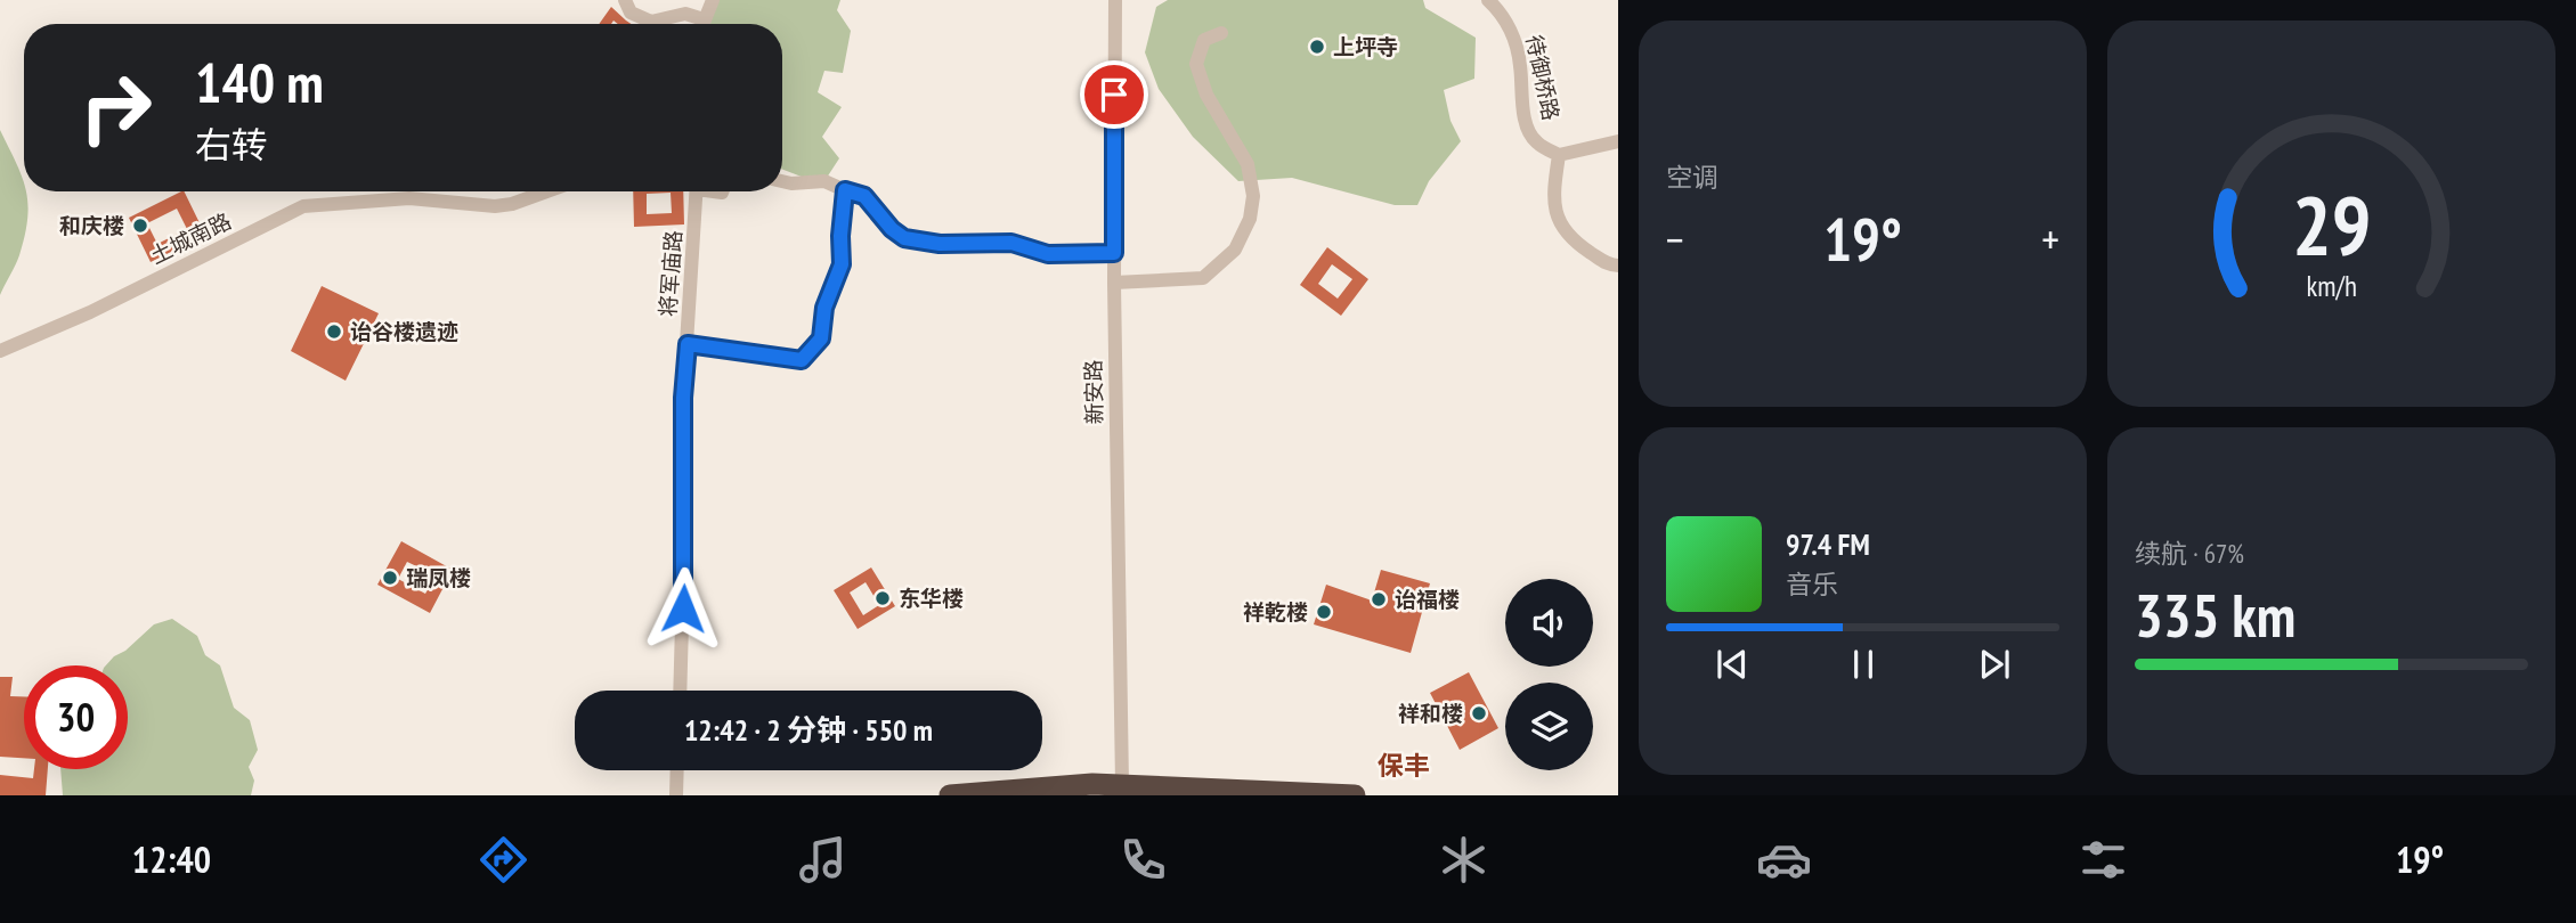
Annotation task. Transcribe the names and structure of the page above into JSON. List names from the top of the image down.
{
  "streets": {
    "street": [
      "待御桥路",
      "土城南路",
      "将军庙路",
      "新安路"
    ]
  },
  "districts": ["保丰"],
  "places": [
    "上坪寺",
    "和庆楼",
    "诒谷楼遗迹",
    "瑞凤楼",
    "东华楼",
    "诒福楼",
    "祥乾楼",
    "祥和楼"
  ],
  "page": {
    "tile": [
      "空调",
      ["续航 · 67%", "335 km"]
    ],
    "turn": ["140 m", "右转"],
    "heat": ["−", "19°", "+"],
    "song": ["97.4 FM", "音乐"],
    "limit": "30",
    "trip": "12:42 · 2 分钟 · 550 m",
    "tabs": ["12:40", "19°"],
    "gauge": ["29", "km/h"]
  }
}
